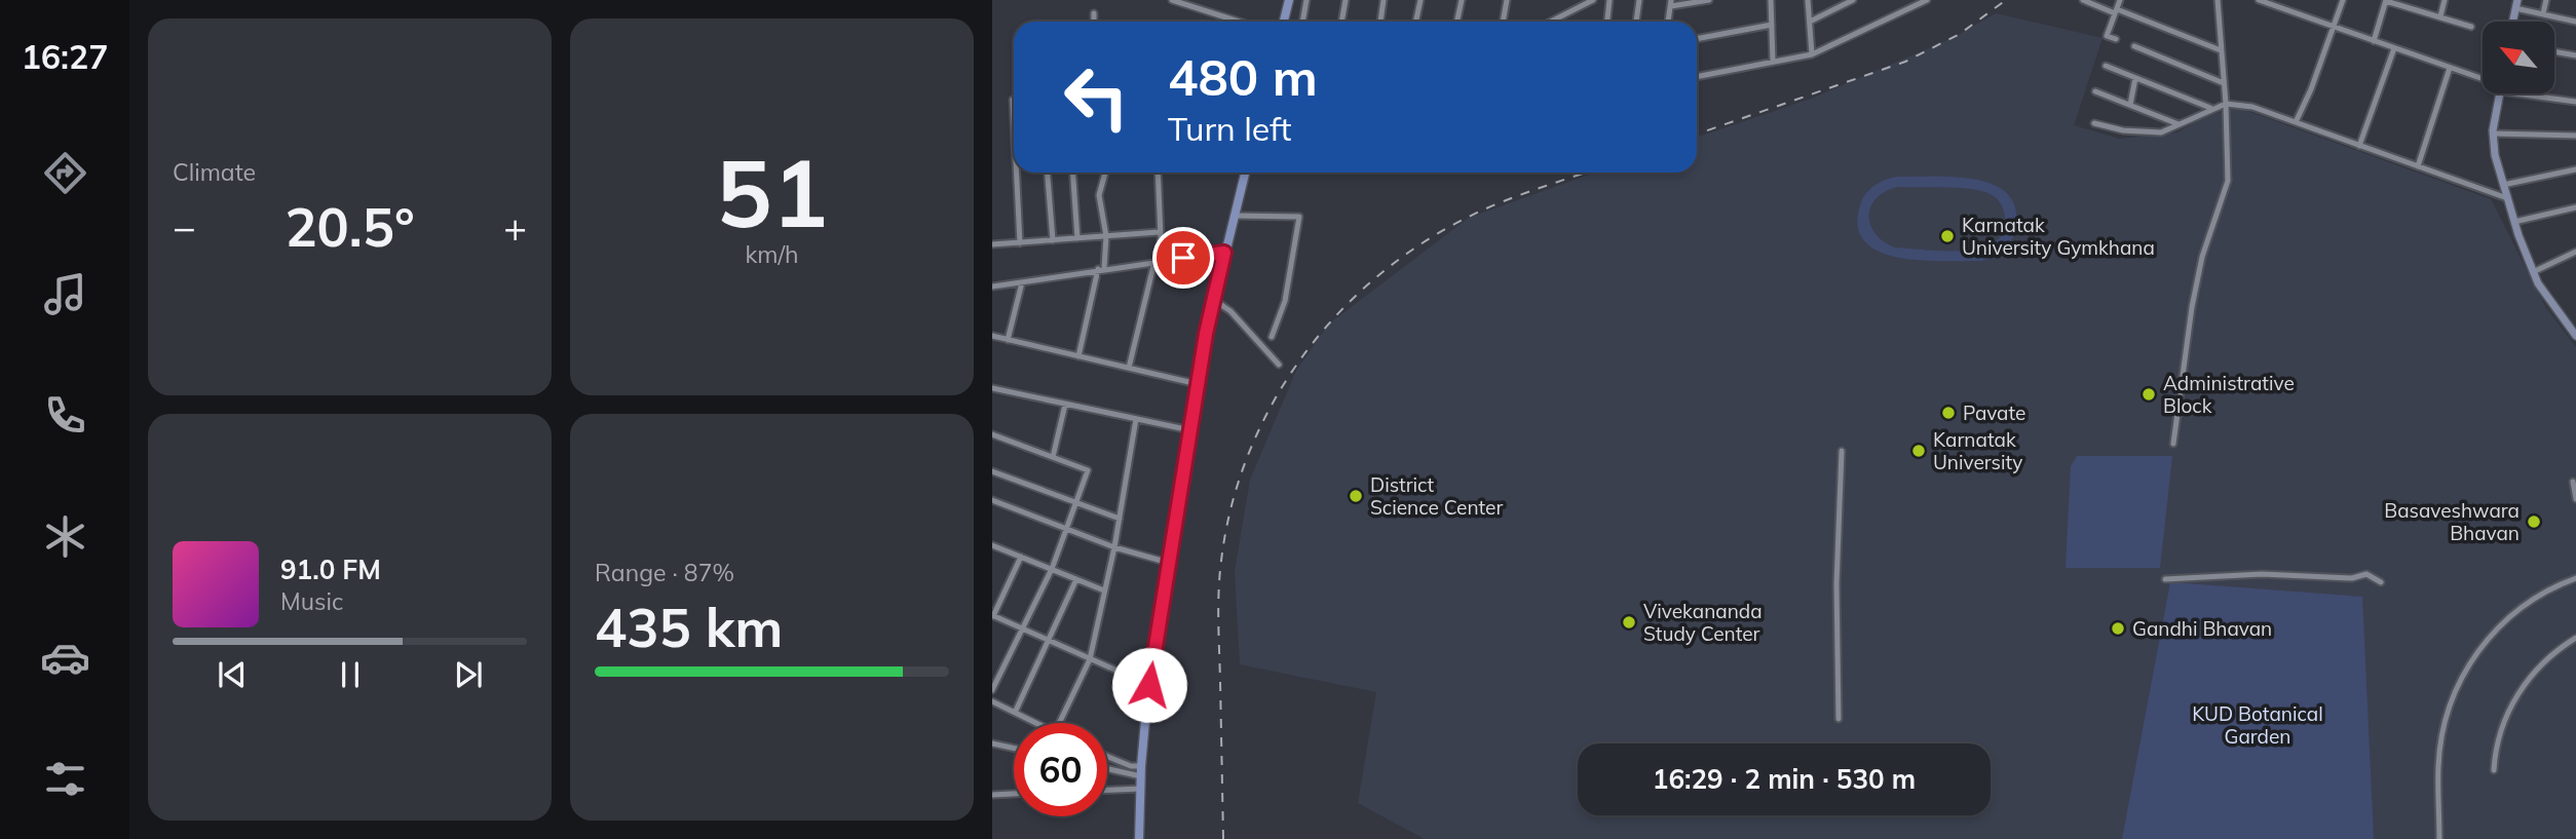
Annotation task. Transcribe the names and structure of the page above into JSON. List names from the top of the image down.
{
  "parks": ["KUD Botanical Garden"],
  "places": [
    "Karnatak University Gymkhana",
    "Administrative Block",
    "Pavate",
    "Karnatak University",
    "District Science Center",
    "Basaveshwara Bhavan",
    "Vivekananda Study Center",
    "Gandhi Bhavan"
  ],
  "north": "top left",
  "page": {
    "tabs": "16:27",
    "tile": [
      "Climate",
      ["51", "km/h"],
      ["Range · 87%", "435 km"]
    ],
    "turn": ["480 m", "Turn left"],
    "heat": ["−", "20.5°", "+"],
    "song": ["91.0 FM", "Music"],
    "limit": "60",
    "trip": "16:29 · 2 min · 530 m"
  }
}
